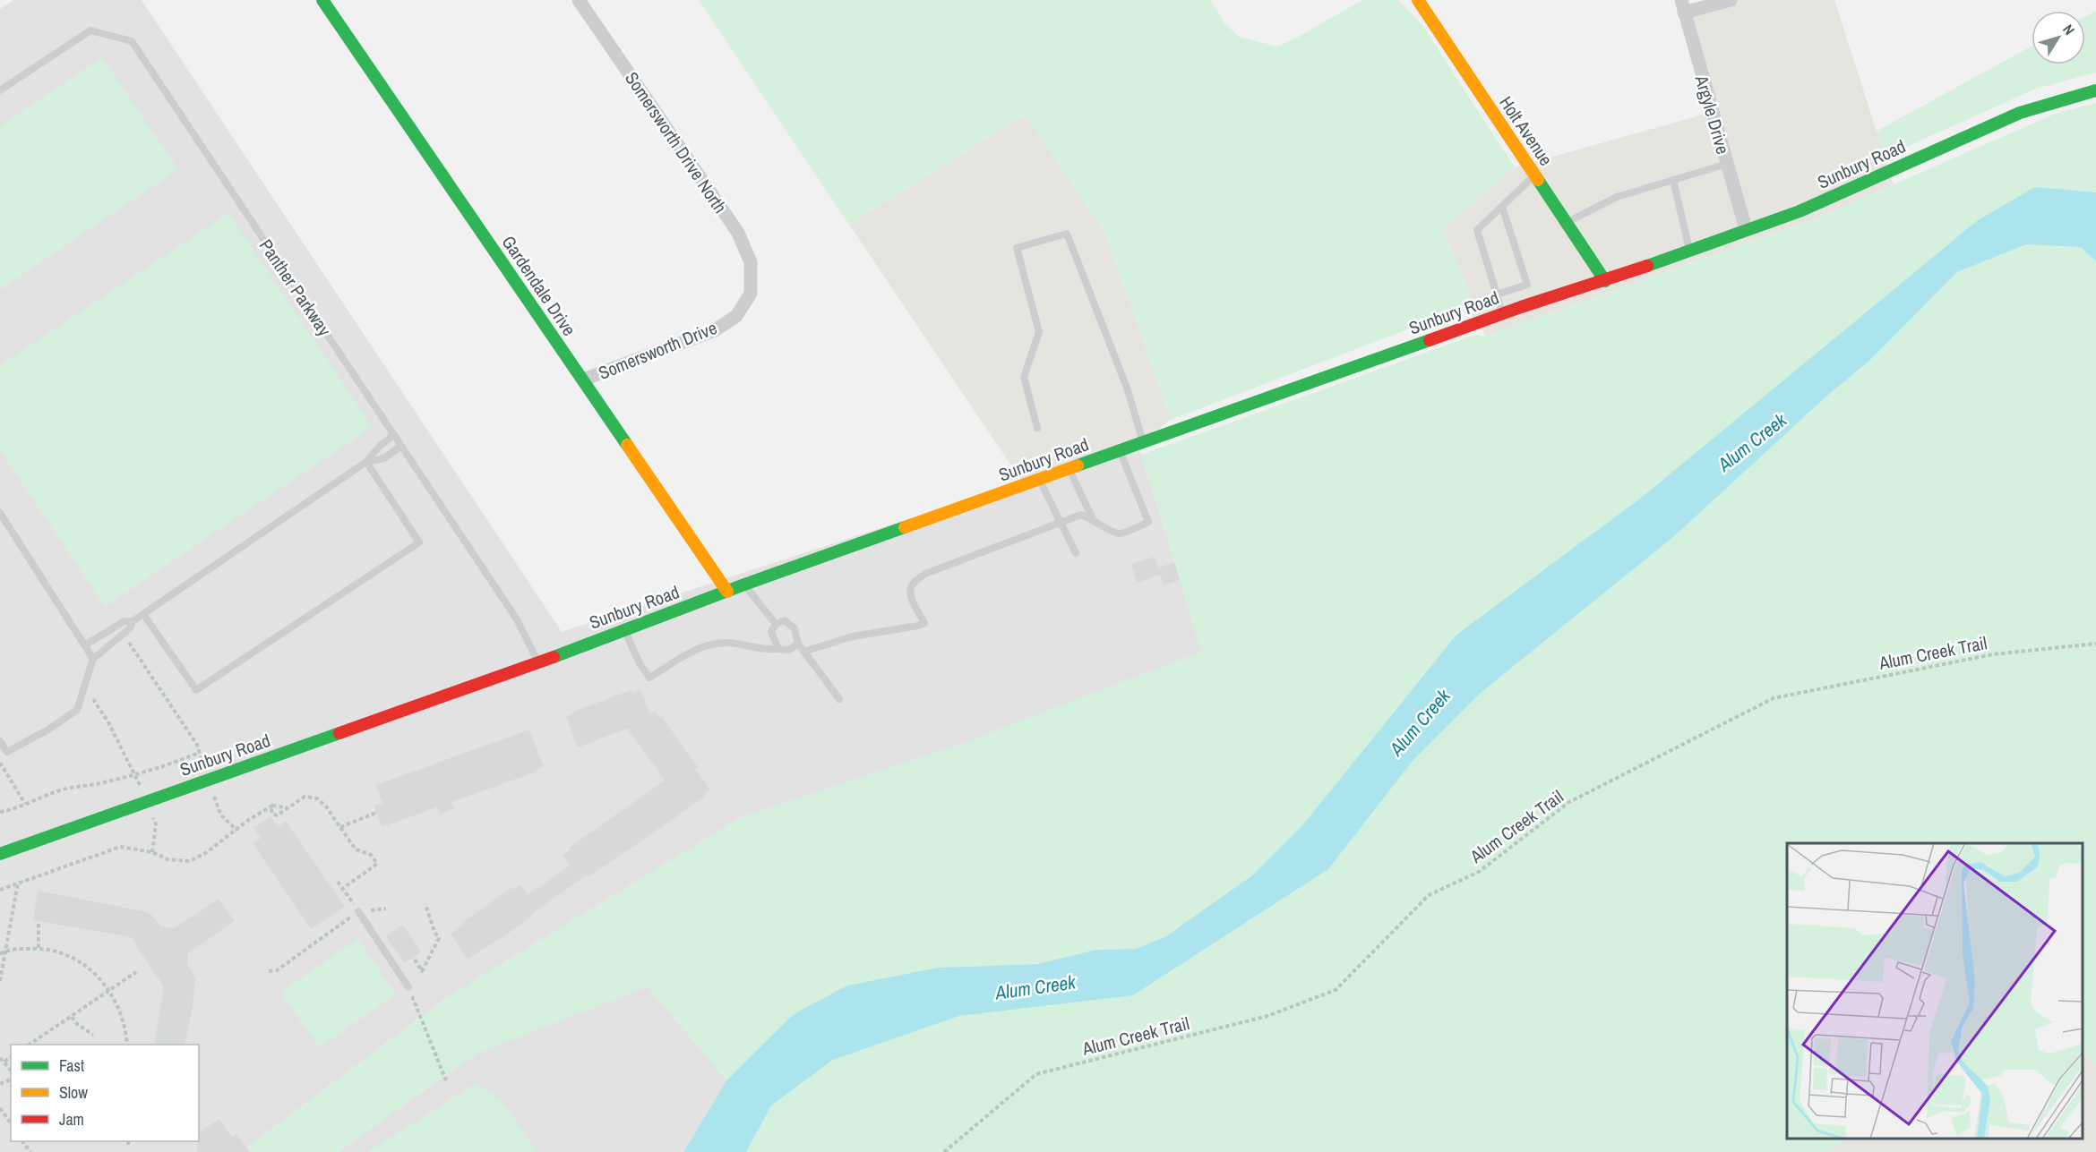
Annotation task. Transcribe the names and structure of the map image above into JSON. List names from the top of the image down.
{
  "streets": {
    "main road": ["Holt Avenue", "Sunbury Road", "Gardendale Drive"],
    "street": ["Argyle Drive", "Somersworth Drive North", "Somersworth Drive"],
    "lane": ["Panther Parkway"],
    "path": ["Alum Creek Trail"]
  },
  "crossings": [
    ["Argyle Drive", "Sunbury Road"],
    ["Holt Avenue", "Sunbury Road"],
    ["Somersworth Drive North", "Somersworth Drive"],
    ["Sunbury Road", "Gardendale Drive"],
    ["Sunbury Road", "Panther Parkway"],
    ["Gardendale Drive", "Somersworth Drive"]
  ],
  "water": ["Alum Creek"],
  "legend": ["Fast", "Slow", "Jam"],
  "north": "top right"
}
